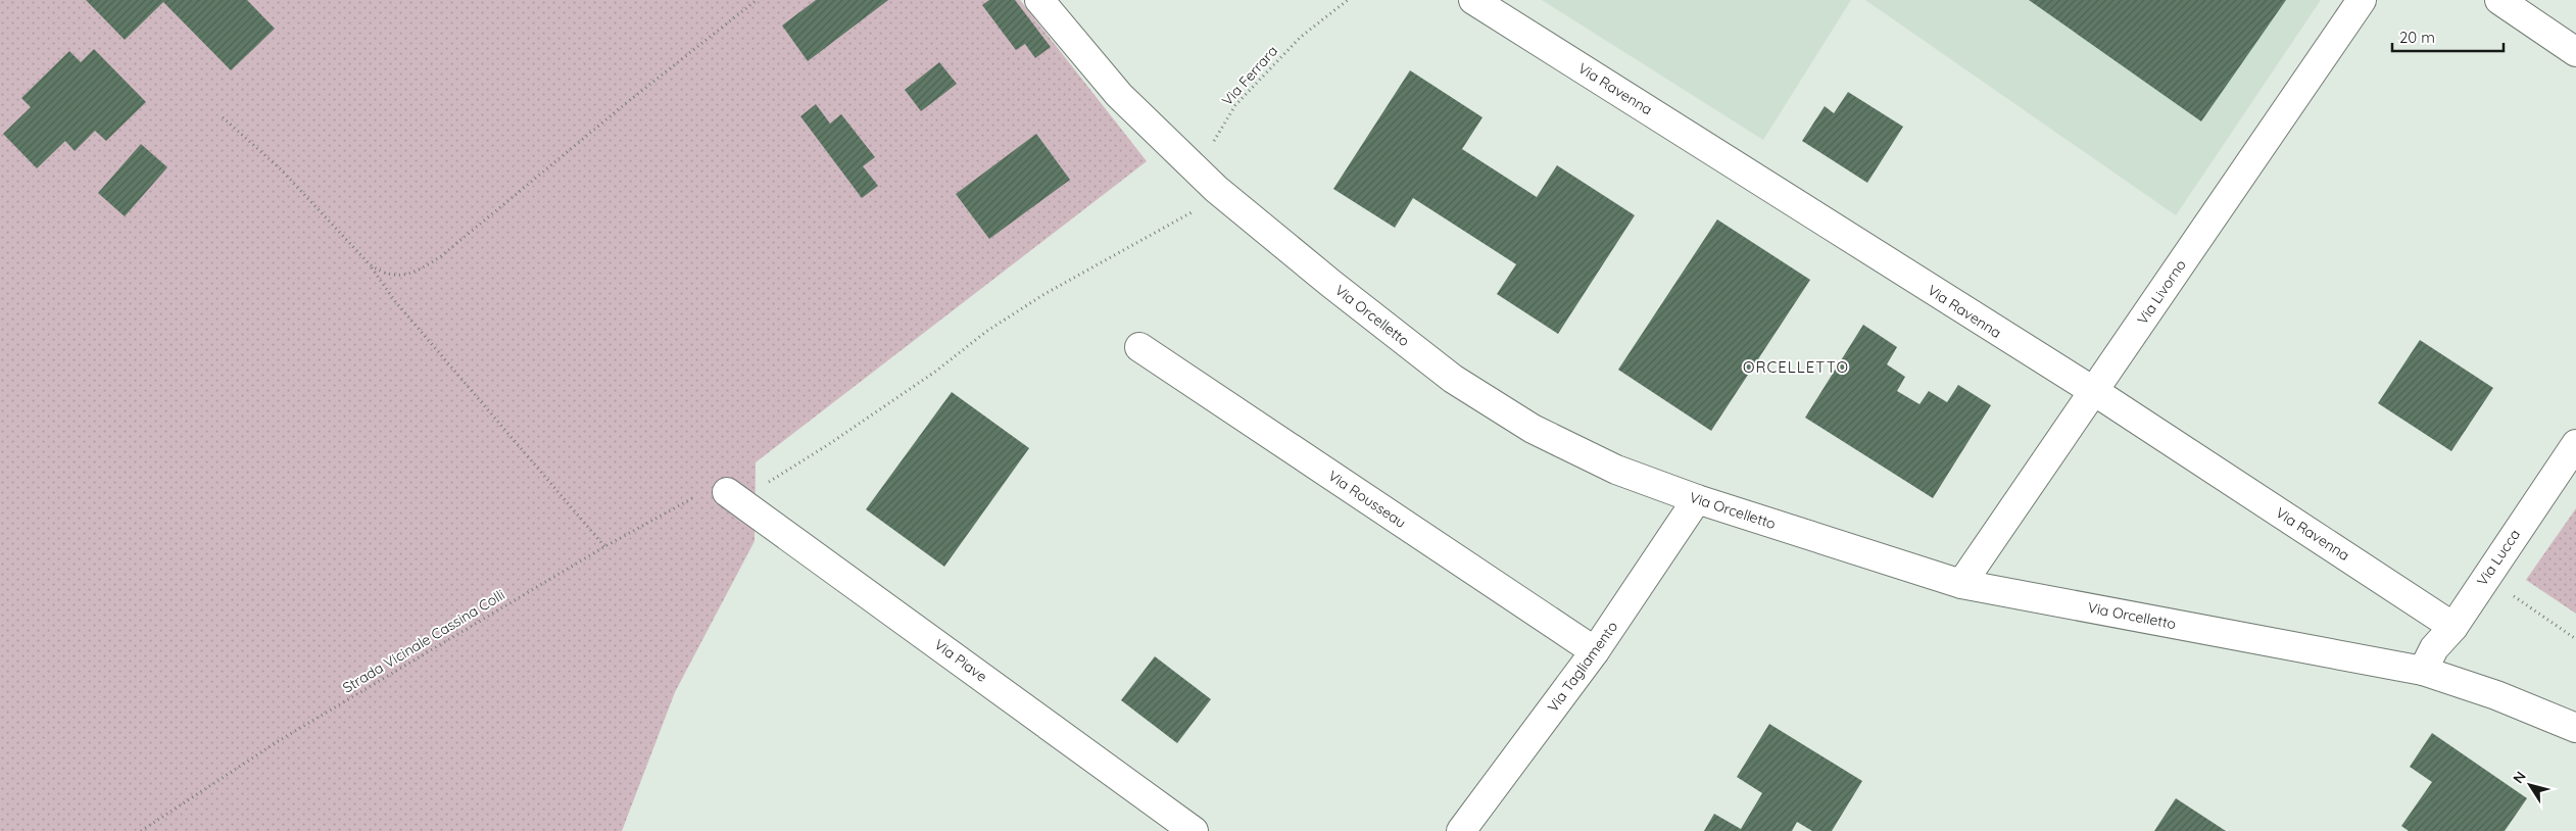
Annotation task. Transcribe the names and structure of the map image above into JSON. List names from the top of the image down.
{
  "streets": {
    "street": [
      "Via Ravenna",
      "Via Livorno",
      "Via Orcelletto",
      "Via Rousseau",
      "Via Lucca",
      "Via Piave",
      "Via Tagliamento"
    ],
    "path": ["Via Ferrara", "Strada Vicinale Cassina Colli"]
  },
  "crossings": [
    ["Via Ferrara", "Via Orcelletto"],
    ["Via Ferrara", "Strada Vicinale Cassina Colli"],
    ["Via Ravenna", "Via Livorno"],
    ["Via Ravenna", "Via Lucca"],
    ["Via Livorno", "Via Orcelletto"],
    ["Via Orcelletto", "Via Lucca"],
    ["Via Orcelletto", "Strada Vicinale Cassina Colli"],
    ["Via Orcelletto", "Via Tagliamento"],
    ["Via Rousseau", "Via Tagliamento"],
    ["Strada Vicinale Cassina Colli", "Via Piave"]
  ],
  "districts": ["ORCELLETTO"],
  "scale_bar": "20 m",
  "north": "top left"
}
